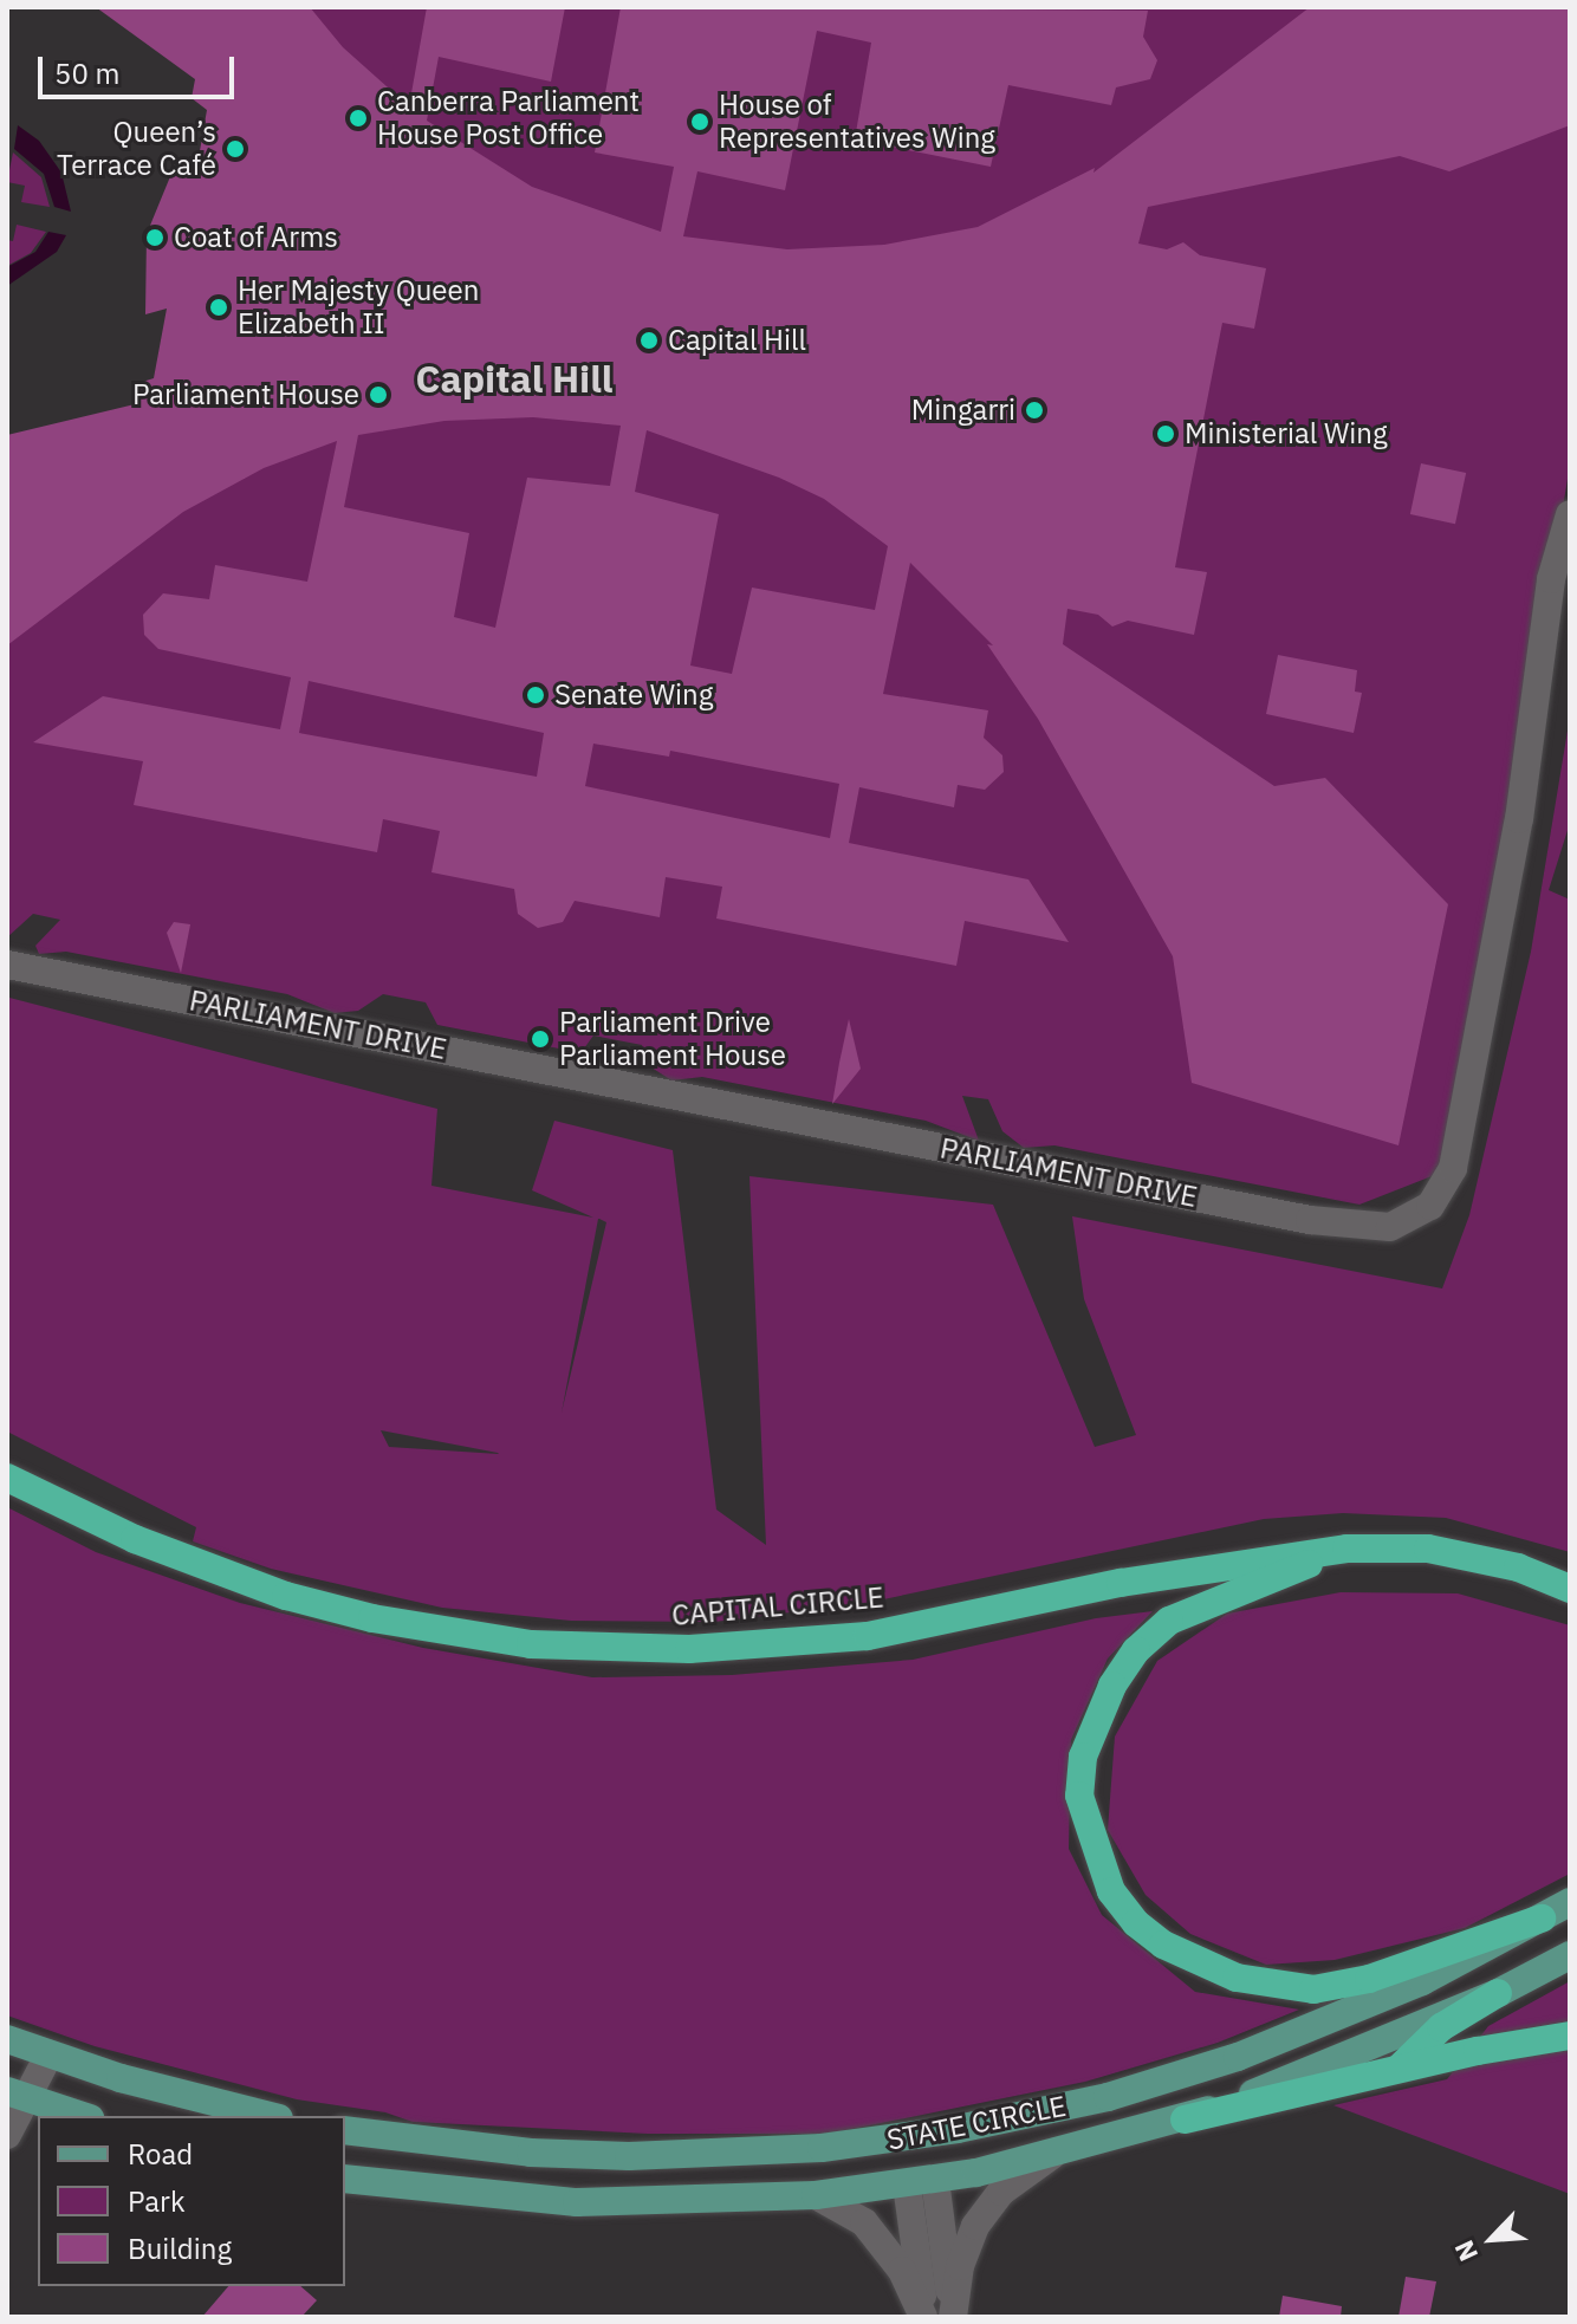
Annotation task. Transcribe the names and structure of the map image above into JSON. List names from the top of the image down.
{
  "streets": {
    "highway": ["CAPITAL CIRCLE"],
    "main road": ["STATE CIRCLE"],
    "street": ["PARLIAMENT DRIVE"]
  },
  "districts": ["Capital Hill"],
  "places": [
    "Canberra Parliament House Post Office",
    "House of Representatives Wing",
    "Queen’s Terrace Café",
    "Coat of Arms",
    "Her Majesty Queen Elizabeth II",
    "Capital Hill",
    "Parliament House",
    "Mingarri",
    "Ministerial Wing",
    "Senate Wing",
    "Parliament Drive Parliament House"
  ],
  "legend": ["Road", "Park", "Building"],
  "scale_bar": "50 m",
  "north": "bottom left"
}
